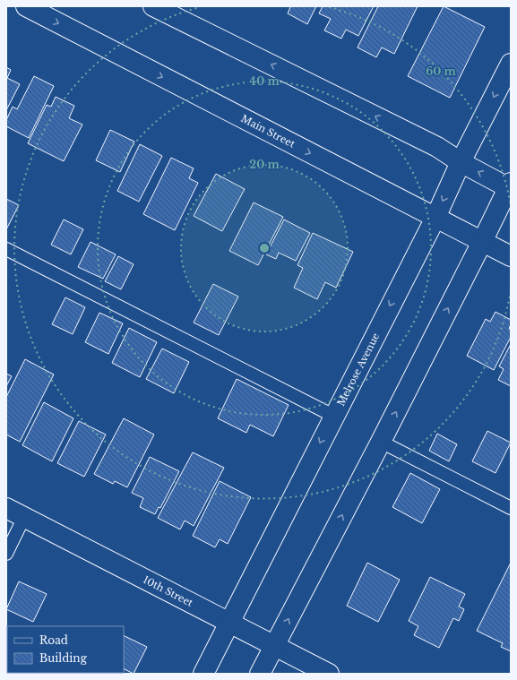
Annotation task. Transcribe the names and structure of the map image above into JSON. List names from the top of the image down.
{
  "streets": {
    "street": ["Main Street", "Melrose Avenue", "10th Street"]
  },
  "crossings": [
    ["Main Street", "Melrose Avenue"],
    ["Melrose Avenue", "10th Street"]
  ],
  "legend": ["Road", "Building"],
  "rings": ["60 m", "40 m", "20 m"]
}
